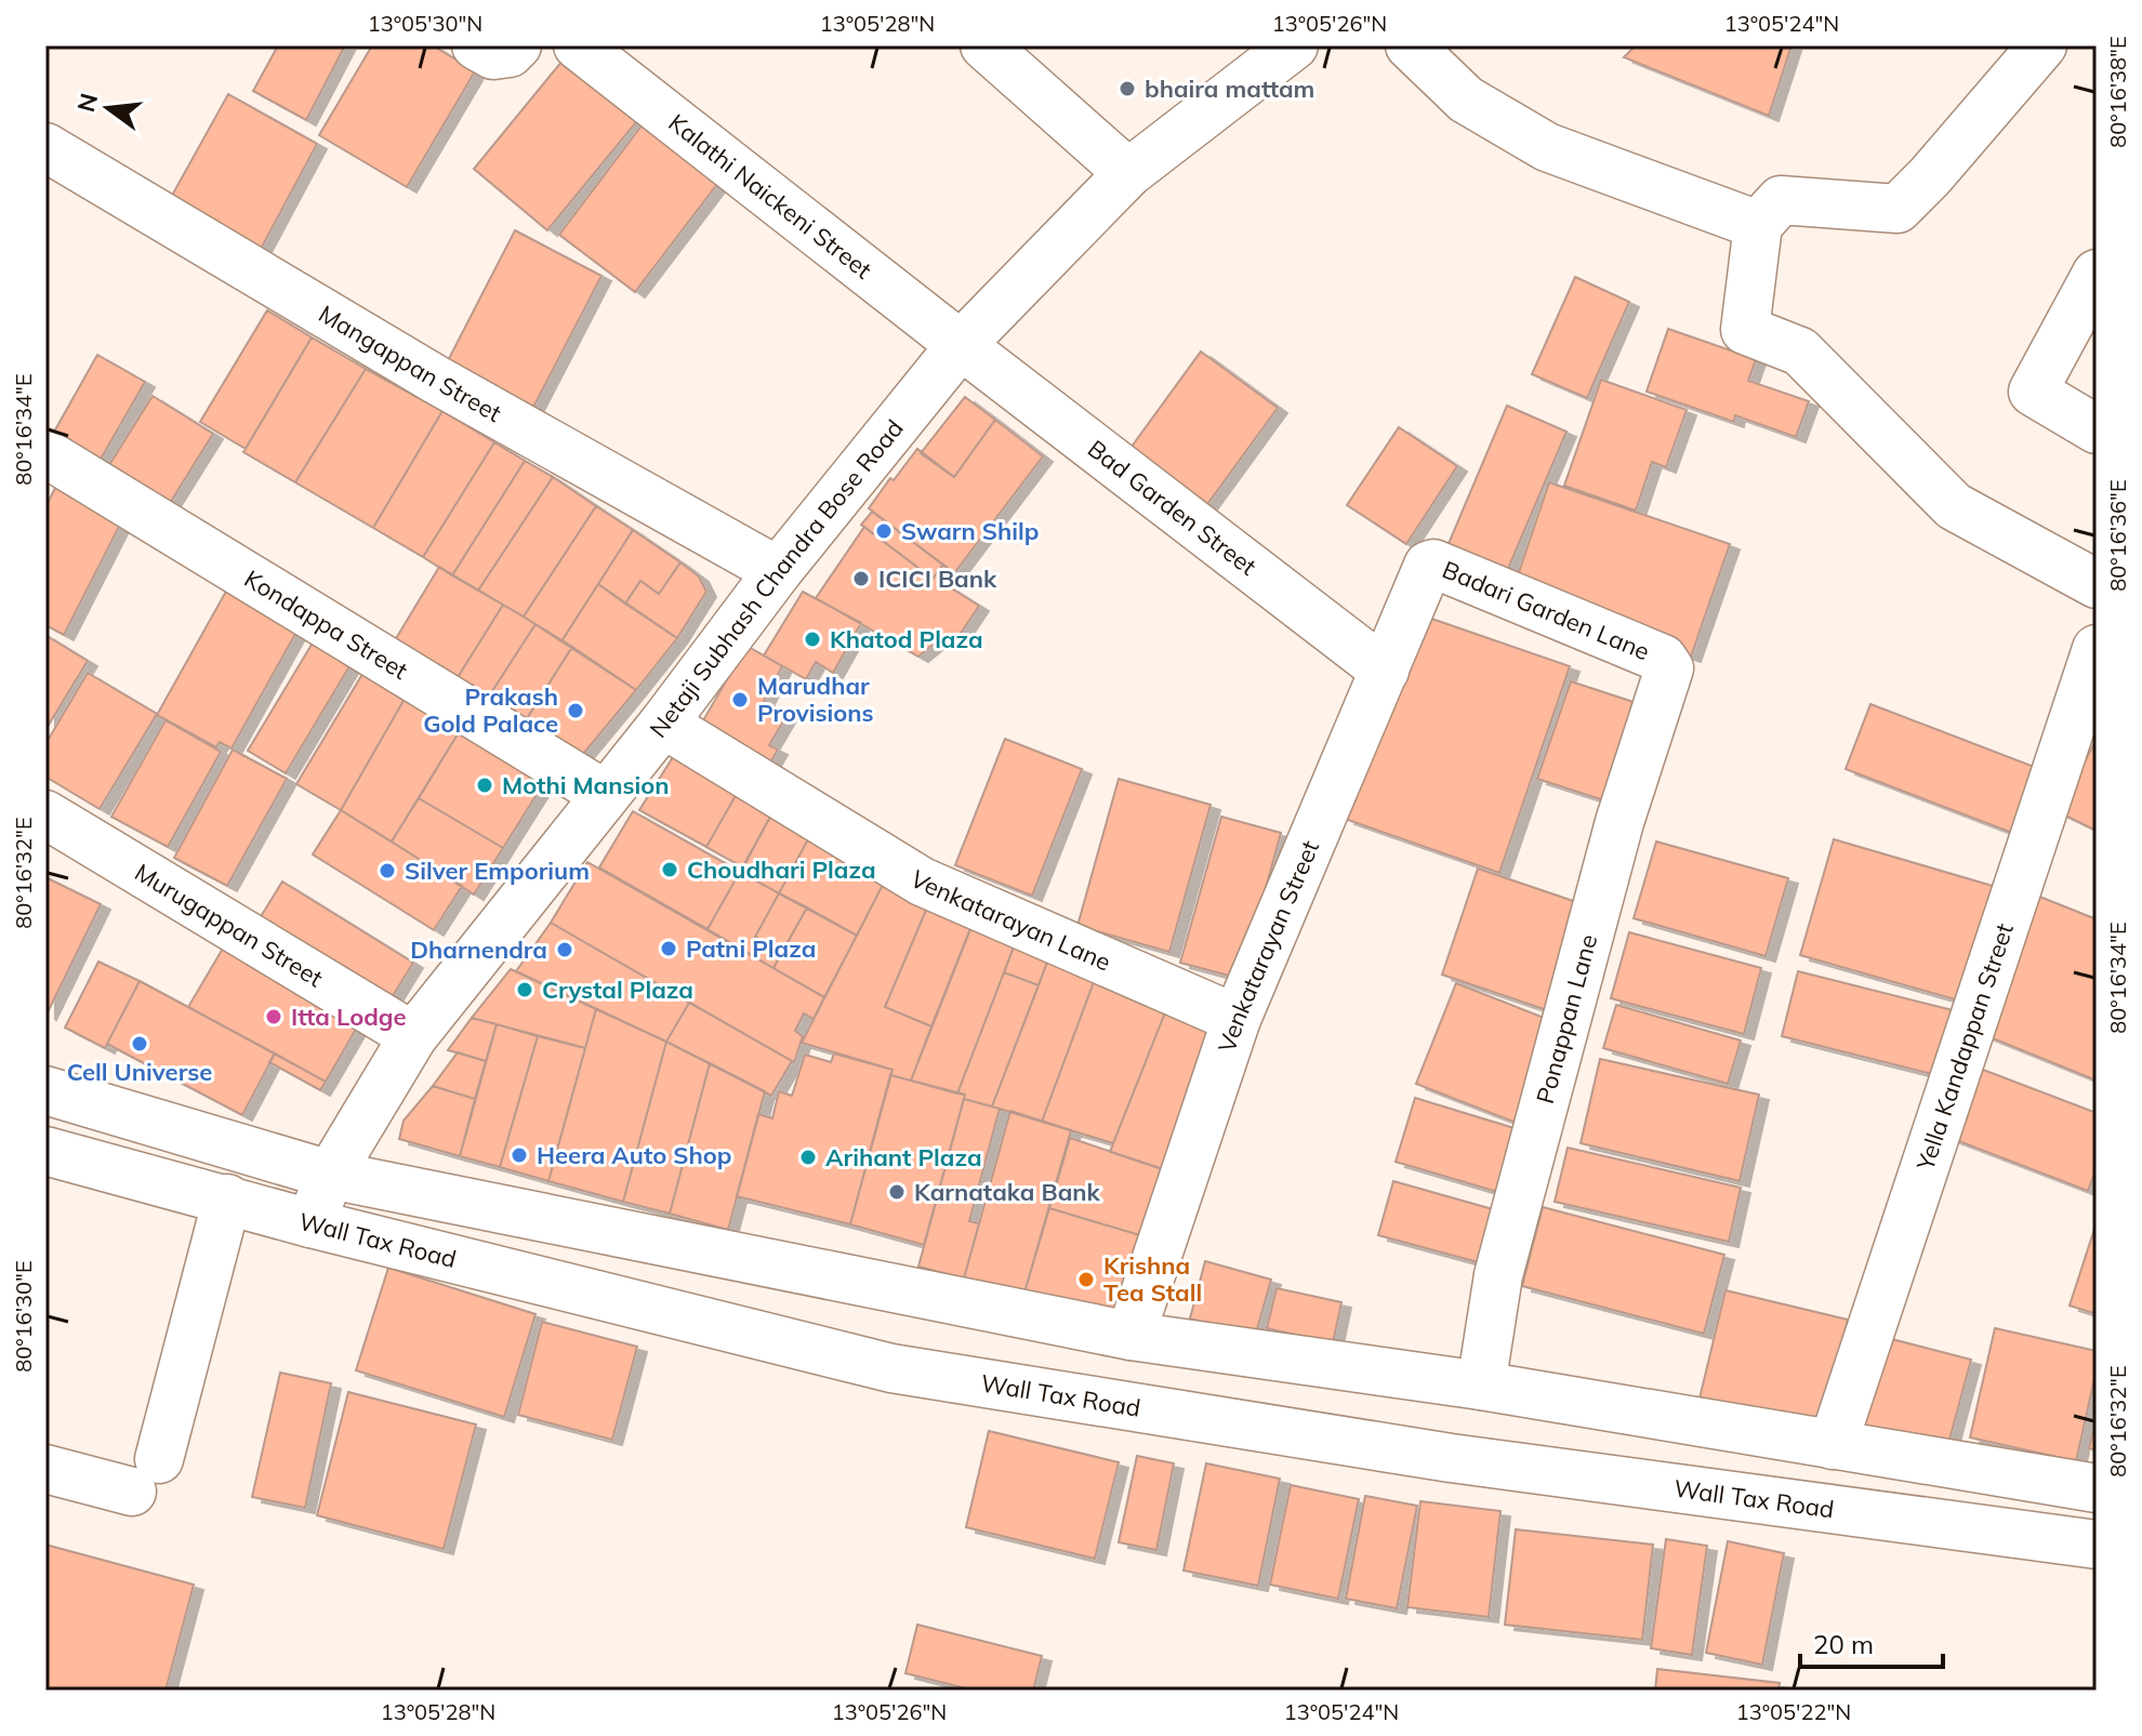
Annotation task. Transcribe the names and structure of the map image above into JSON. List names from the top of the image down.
{
  "streets": {
    "street": [
      "Kalathi Naickeni Street",
      "Mangappan Street",
      "Bad Garden Street",
      "Netaji Subhash Chandra Bose Road",
      "Badari Garden Lane",
      "Kondappa Street",
      "Venkatarayan Lane",
      "Murugappan Street",
      "Venkatarayan Street",
      "Ponappan Lane",
      "Yella Kandappan Street",
      "Wall Tax Road"
    ]
  },
  "crossings": [
    ["Kalathi Naickeni Street", "Bad Garden Street"],
    ["Kalathi Naickeni Street", "Netaji Subhash Chandra Bose Road"],
    ["Mangappan Street", "Netaji Subhash Chandra Bose Road"],
    ["Bad Garden Street", "Netaji Subhash Chandra Bose Road"],
    ["Bad Garden Street", "Venkatarayan Street"],
    ["Netaji Subhash Chandra Bose Road", "Kondappa Street"],
    ["Netaji Subhash Chandra Bose Road", "Venkatarayan Lane"],
    ["Netaji Subhash Chandra Bose Road", "Murugappan Street"],
    ["Netaji Subhash Chandra Bose Road", "Wall Tax Road"],
    ["Badari Garden Lane", "Venkatarayan Street"],
    ["Badari Garden Lane", "Ponappan Lane"],
    ["Venkatarayan Lane", "Venkatarayan Street"]
  ],
  "places": [
    "bhaira mattam",
    "Swarn Shilp",
    "ICICI Bank",
    "Khatod Plaza",
    "Marudhar Provisions",
    "Prakash Gold Palace",
    "Mothi Mansion",
    "Choudhari Plaza",
    "Silver Emporium",
    "Patni Plaza",
    "Dharnendra",
    "Crystal Plaza",
    "Itta Lodge",
    "Cell Universe",
    "Heera Auto Shop",
    "Arihant Plaza",
    "Karnataka Bank",
    "Krishna Tea Stall"
  ],
  "scale_bar": "20 m",
  "north": "left",
  "coordinates": [
    "13°05'30\"N",
    "13°05'28\"N",
    "13°05'26\"N",
    "13°05'24\"N",
    "80°16'38\"E",
    "80°16'34\"E",
    "80°16'36\"E",
    "80°16'32\"E",
    "80°16'30\"E",
    "13°05'22\"N"
  ]
}
